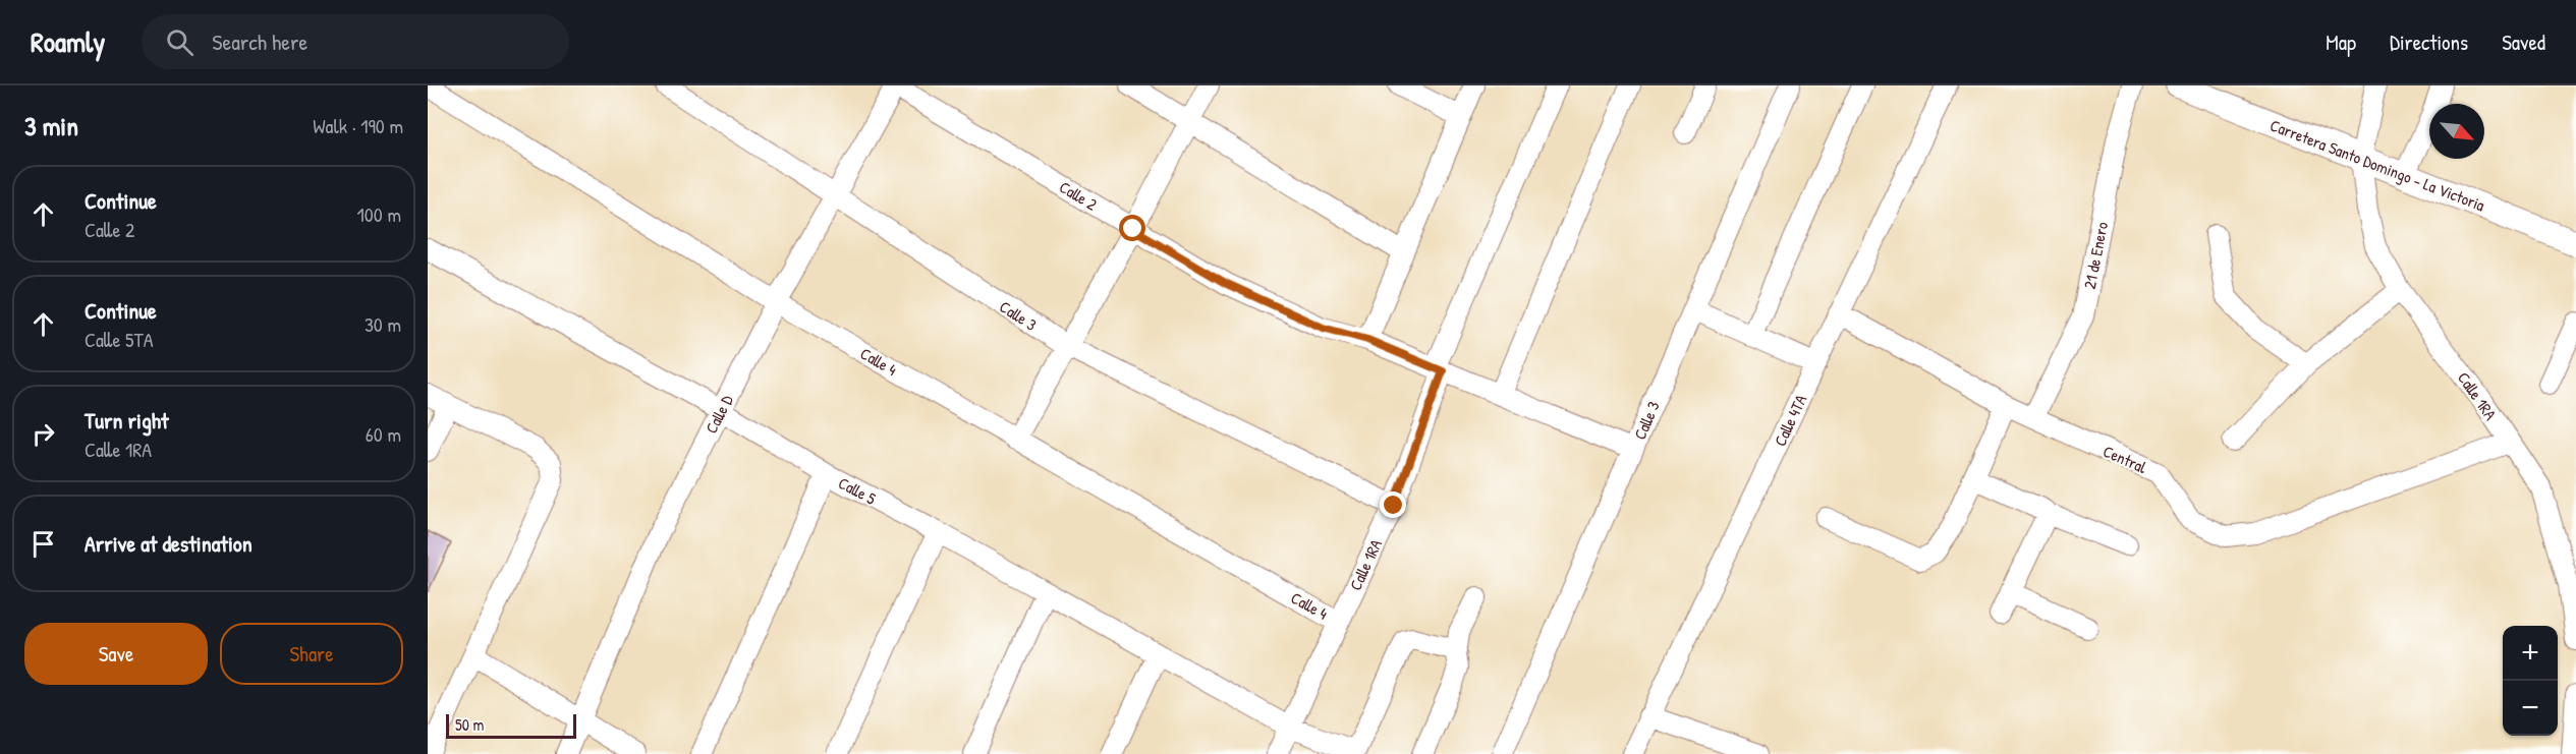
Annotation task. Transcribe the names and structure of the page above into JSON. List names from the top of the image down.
{
  "streets": {
    "main road": ["Carretera Santo Domingo - La Victoria"],
    "street": [
      "Calle 2",
      "21 de Enero",
      "Calle 3",
      "Calle 4",
      "Calle 1RA",
      "Calle D",
      "Calle 4TA",
      "Central",
      "Calle 5"
    ]
  },
  "crossings": [
    ["Carretera Santo Domingo - La Victoria", "Calle 1RA"],
    ["Calle 2", "Calle 3"],
    ["Calle 2", "Calle 1RA"],
    ["Calle 2", "Calle D"],
    ["21 de Enero", "Central"],
    ["Calle 3", "Calle 1RA"],
    ["Calle 3", "Calle D"],
    ["Calle 4", "Calle 1RA"],
    ["Calle 4", "Calle D"],
    ["Calle 1RA", "Central"],
    ["Calle 1RA", "Calle 5"],
    ["Calle D", "Calle 5"],
    ["Calle 4TA", "Central"]
  ],
  "scale_bar": "50 m",
  "north": "bottom right",
  "page": {
    "header": "Roamly",
    "search": "Search here",
    "nav": ["Map", "Directions", "Saved"],
    "heading": ["3 min", "Walk · 190 m"],
    "list": [
      ["Continue", "Calle 2", "100 m"],
      ["Continue", "Calle 5TA", "30 m"],
      ["Turn right", "Calle 1RA", "60 m"],
      "Arrive at destination"
    ],
    "buttons": ["Save", "Share"],
    "map_buttons": ["+", "−"],
    "scale": "50 m"
  }
}
